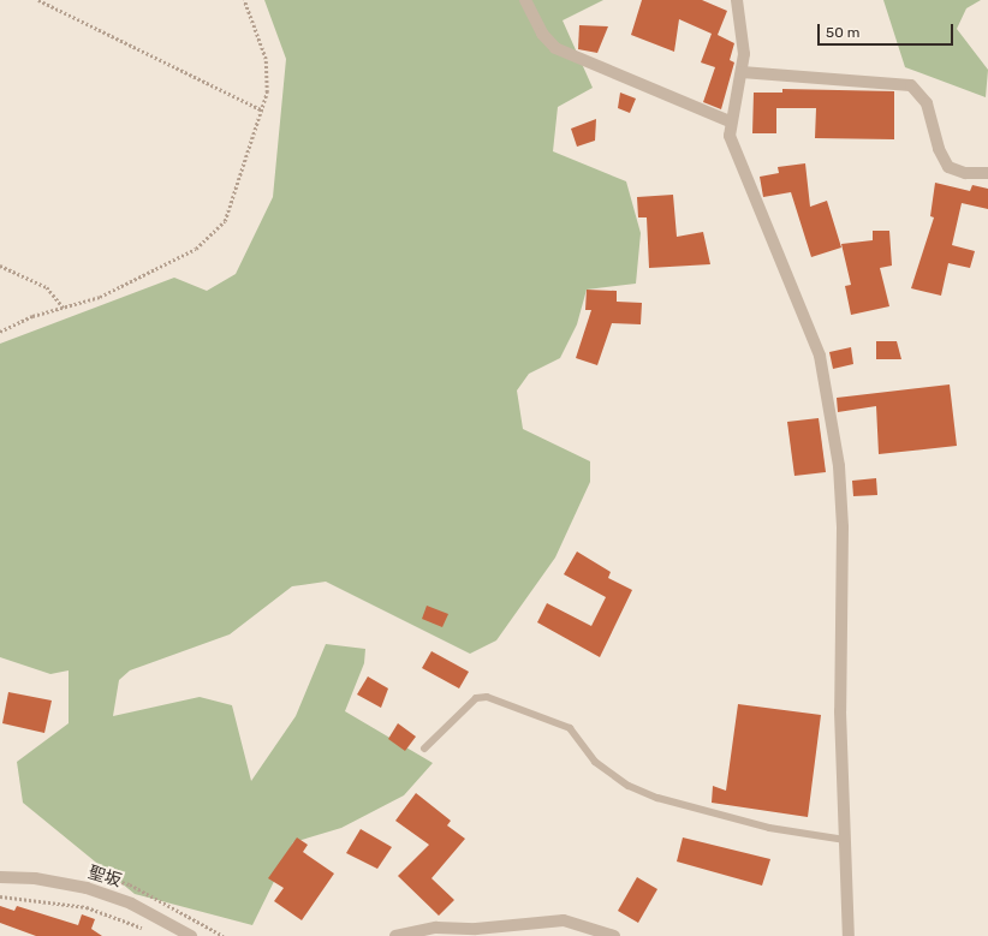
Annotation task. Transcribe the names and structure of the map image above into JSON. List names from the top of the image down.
{
  "streets": {
    "street": ["聖坂"]
  },
  "scale_bar": "50 m"
}
